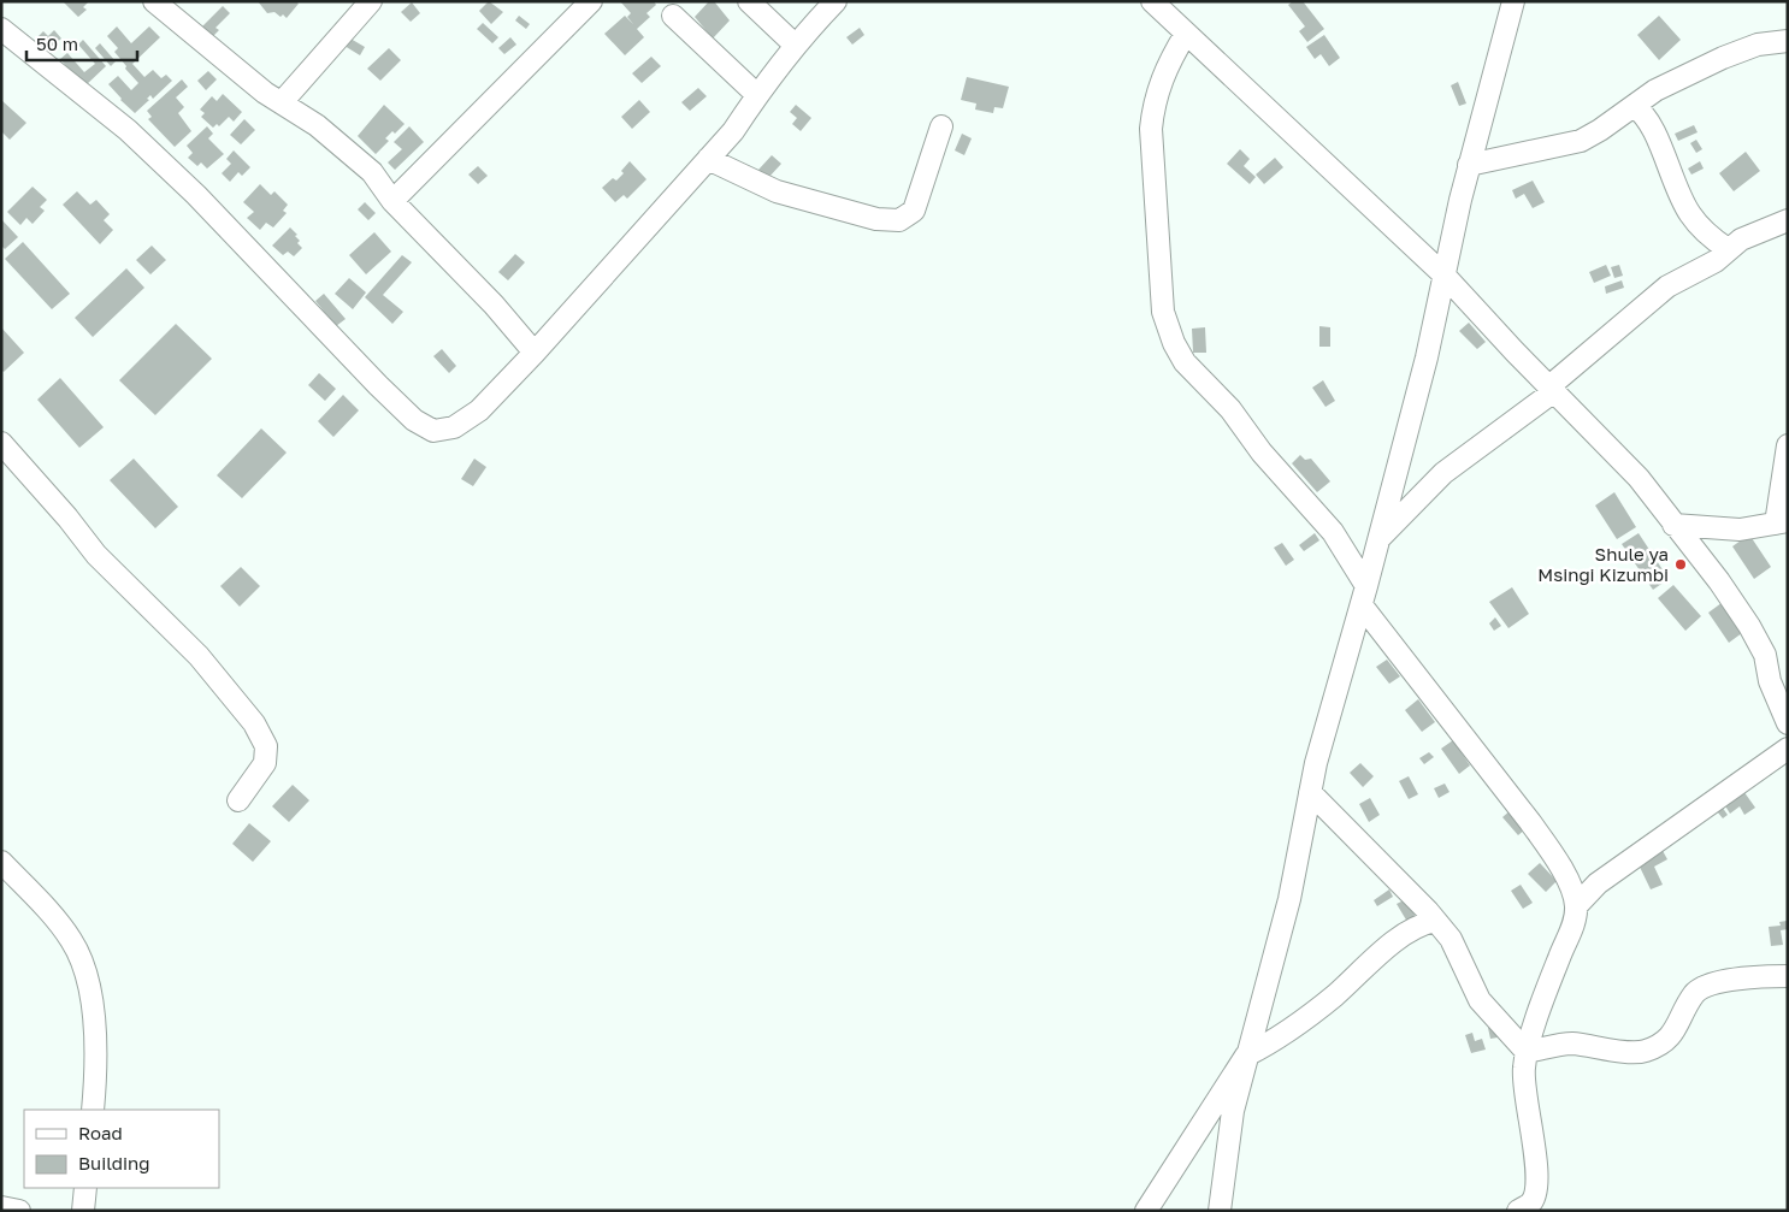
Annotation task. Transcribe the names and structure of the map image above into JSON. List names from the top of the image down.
{
  "places": ["Shule ya Msingi Kizumbi"],
  "legend": ["Road", "Building"],
  "scale_bar": "50 m"
}
